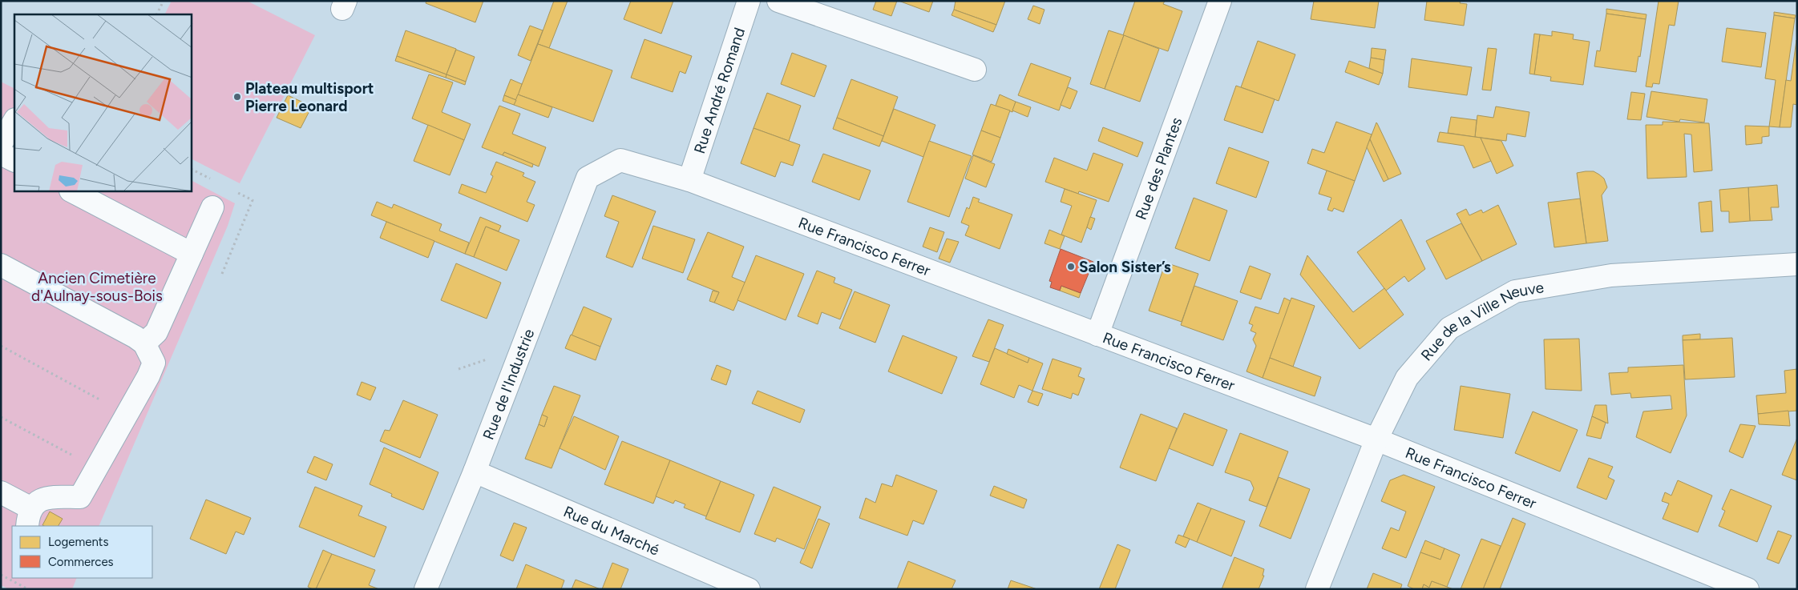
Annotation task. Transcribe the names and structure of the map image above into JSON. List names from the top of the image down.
{
  "streets": {
    "street": [
      "Rue André Romand",
      "Rue des Plantes",
      "Rue Francisco Ferrer",
      "Rue de la Ville Neuve",
      "Rue de l'Industrie",
      "Rue du Marché"
    ]
  },
  "crossings": [
    ["Rue André Romand", "Rue Francisco Ferrer"],
    ["Rue des Plantes", "Rue Francisco Ferrer"],
    ["Rue Francisco Ferrer", "Rue de la Ville Neuve"],
    ["Rue Francisco Ferrer", "Rue de l'Industrie"],
    ["Rue de l'Industrie", "Rue du Marché"]
  ],
  "parks": ["Ancien Cimetière d'Aulnay-sous-Bois"],
  "places": ["Plateau multisport Pierre Leonard", "Salon Sister’s"],
  "legend": ["Logements", "Commerces"]
}
